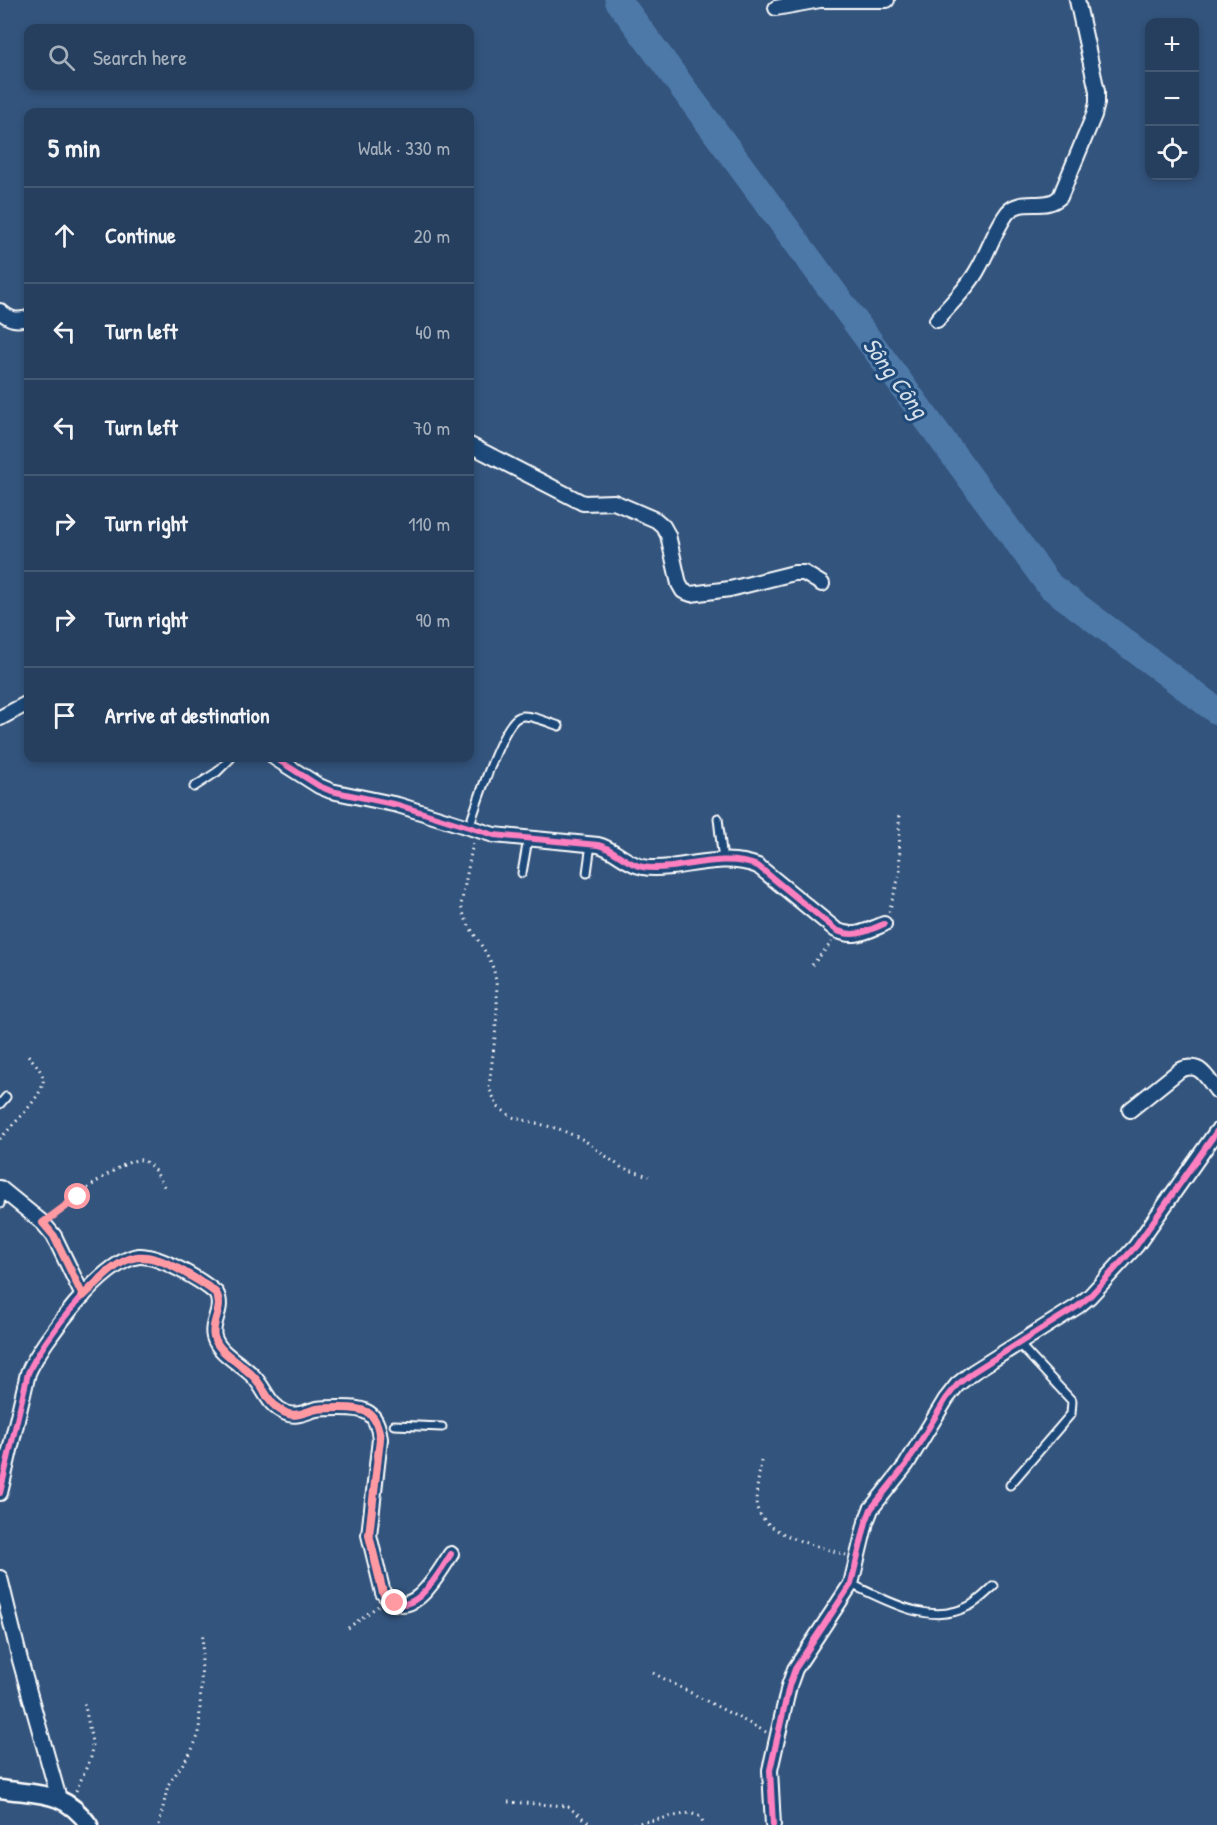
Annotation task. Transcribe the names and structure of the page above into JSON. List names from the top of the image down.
{
  "water": ["Sông Công"],
  "page": {
    "map_buttons": ["+", "−"],
    "search": "Search here",
    "heading": ["5 min", "Walk · 330 m"],
    "list": [
      ["Continue", "20 m"],
      ["Turn left", "40 m"],
      ["Turn left", "70 m"],
      ["Turn right", "110 m"],
      ["Turn right", "90 m"],
      "Arrive at destination"
    ]
  }
}
